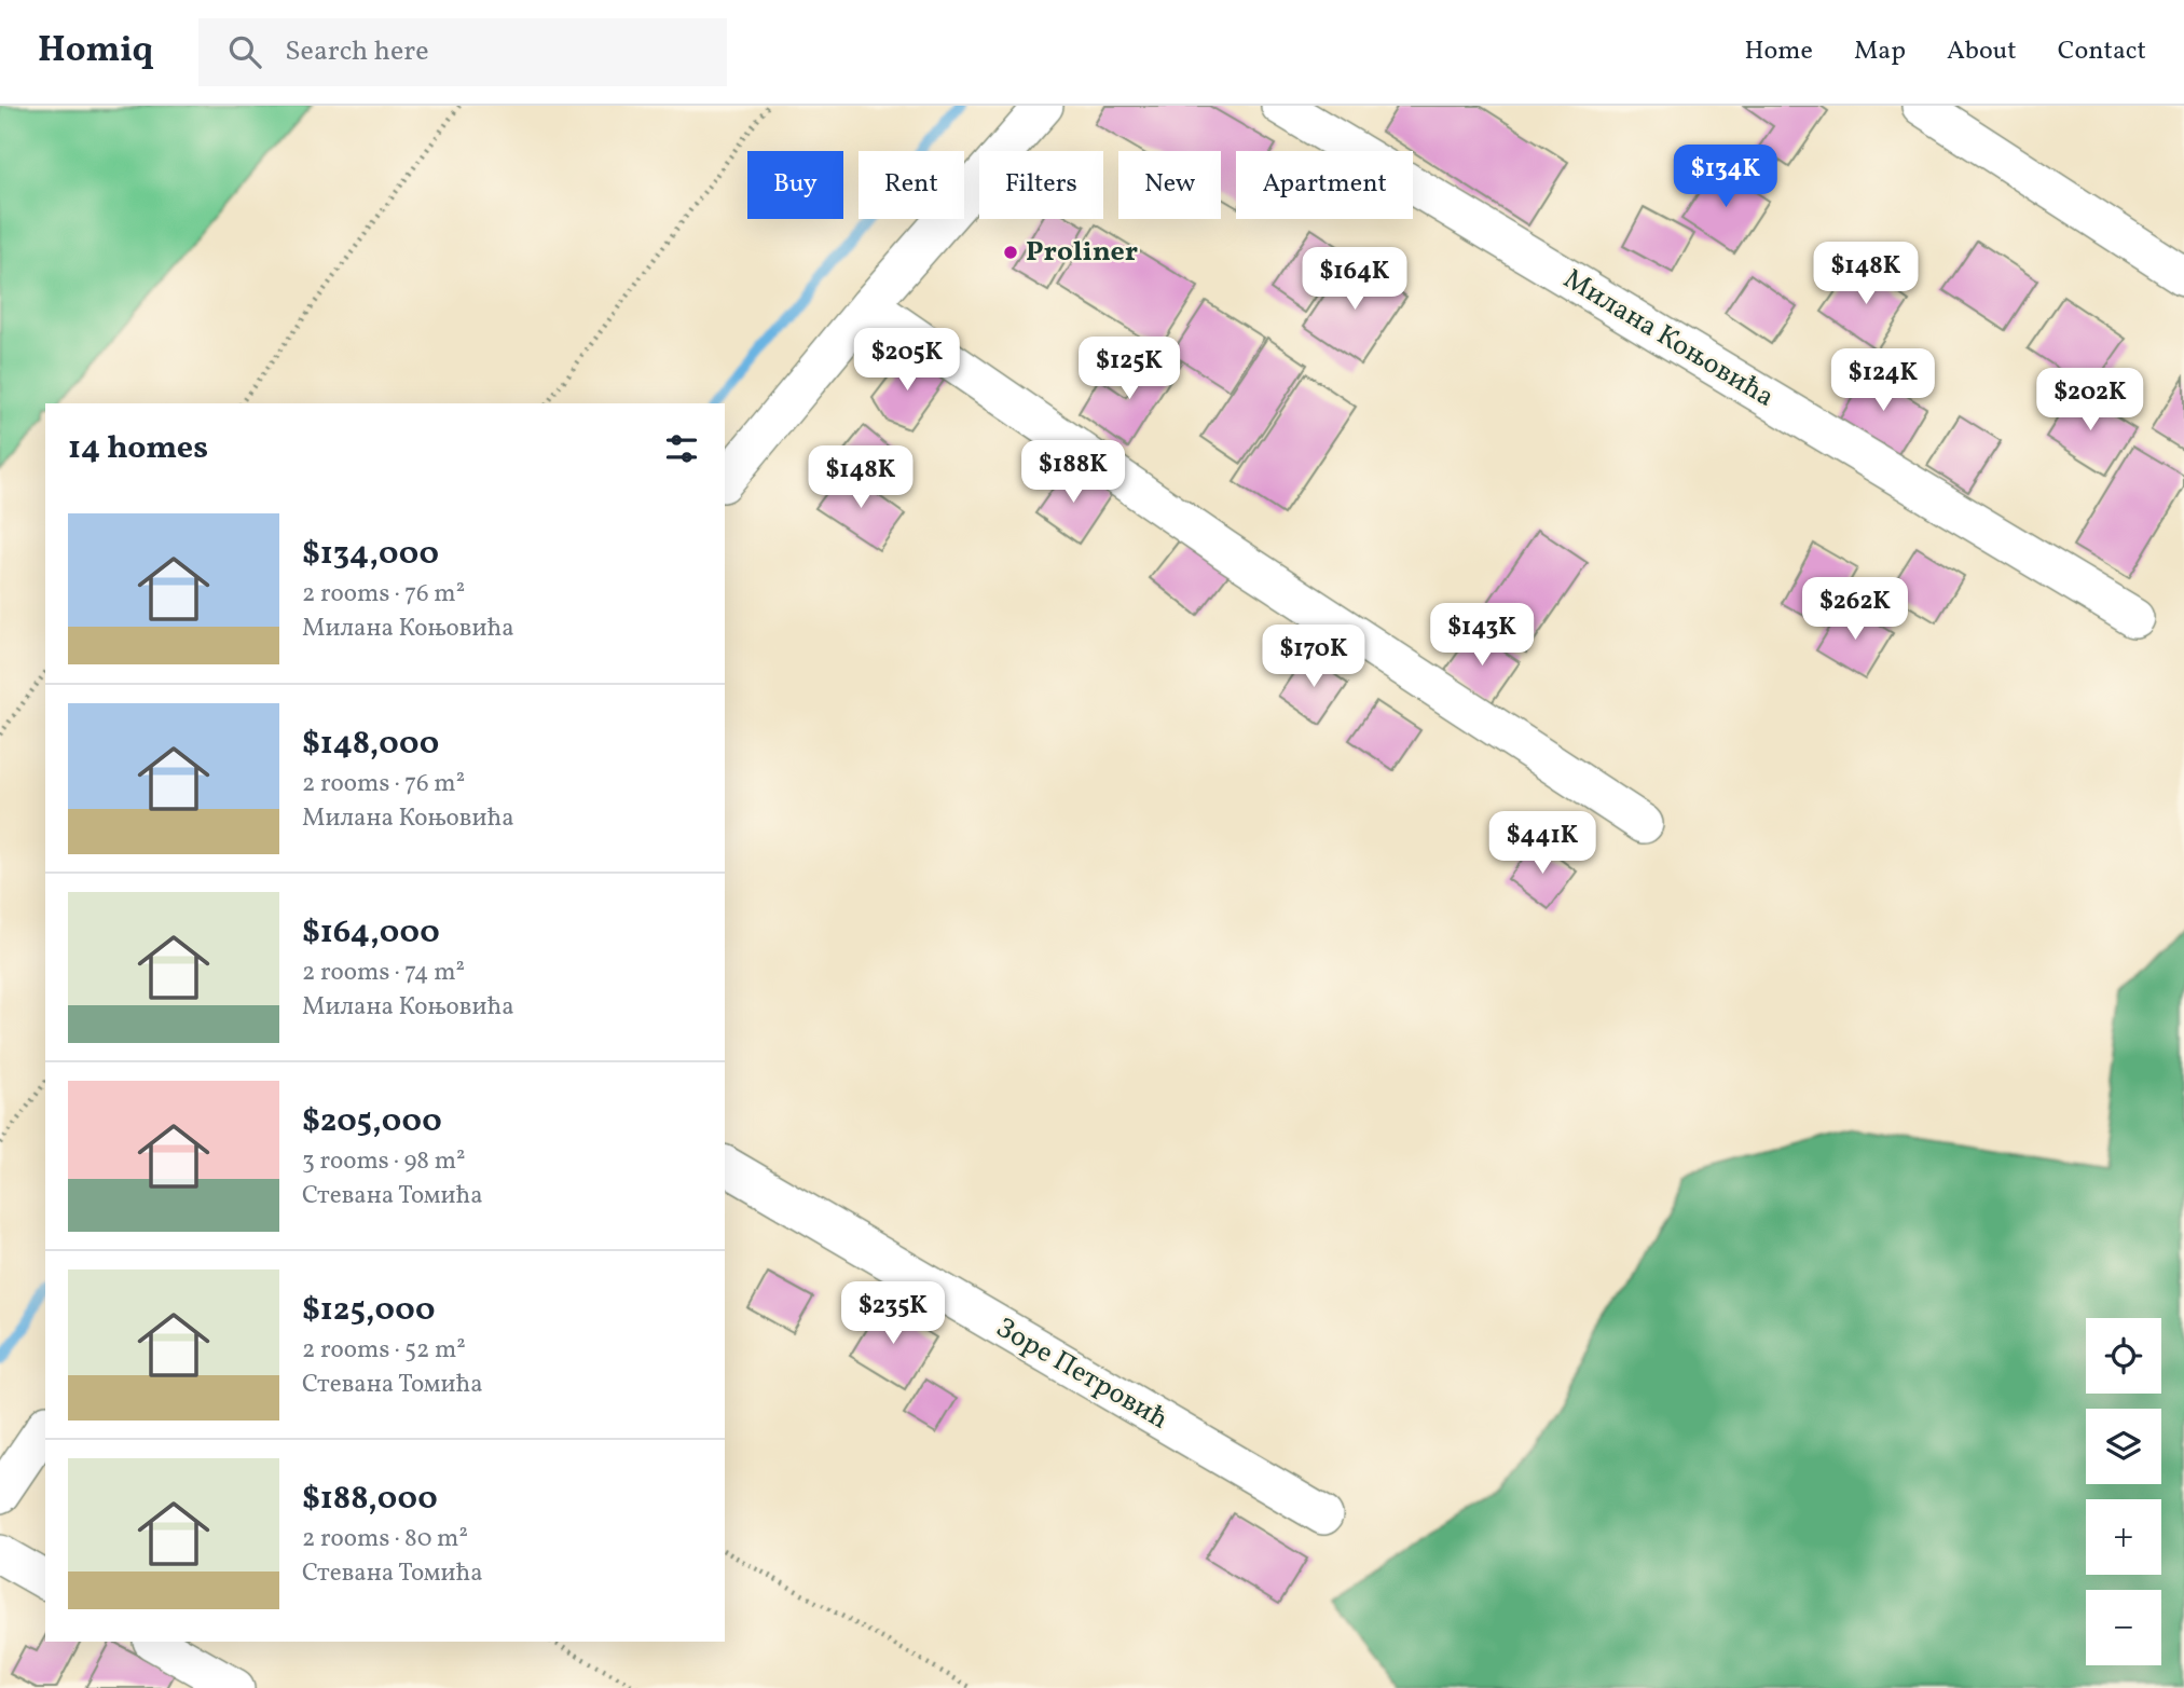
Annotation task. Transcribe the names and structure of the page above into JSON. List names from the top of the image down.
{
  "streets": {
    "street": ["Милана Коњовића", "Зоре Петровић"]
  },
  "places": ["Proliner"],
  "page": {
    "header": "Homiq",
    "search": "Search here",
    "nav": [
      "Home",
      "Map",
      "About",
      "Contact"
    ],
    "price": [
      "$134K",
      "$148K",
      "$164K",
      "$205K",
      "$125K",
      "$124K",
      "$202K",
      "$188K",
      "$148K",
      "$262K",
      "$143K",
      "$170K",
      "$441K",
      "$235K"
    ],
    "chip": [
      "Buy",
      "Rent",
      "Filters",
      "New",
      "Apartment"
    ],
    "heading": "14 homes",
    "list": [
      {
        "name": "$134,000",
        "note": "2 rooms · 76 m² · Милана Коњовића"
      },
      {
        "name": "$148,000",
        "note": "2 rooms · 76 m² · Милана Коњовића"
      },
      {
        "name": "$164,000",
        "note": "2 rooms · 74 m² · Милана Коњовића"
      },
      {
        "name": "$205,000",
        "note": "3 rooms · 98 m² · Стевана Томића"
      },
      {
        "name": "$125,000",
        "note": "2 rooms · 52 m² · Стевана Томића"
      },
      {
        "name": "$188,000",
        "note": "2 rooms · 80 m² · Стевана Томића"
      }
    ],
    "map_buttons": ["+", "−"]
  }
}
